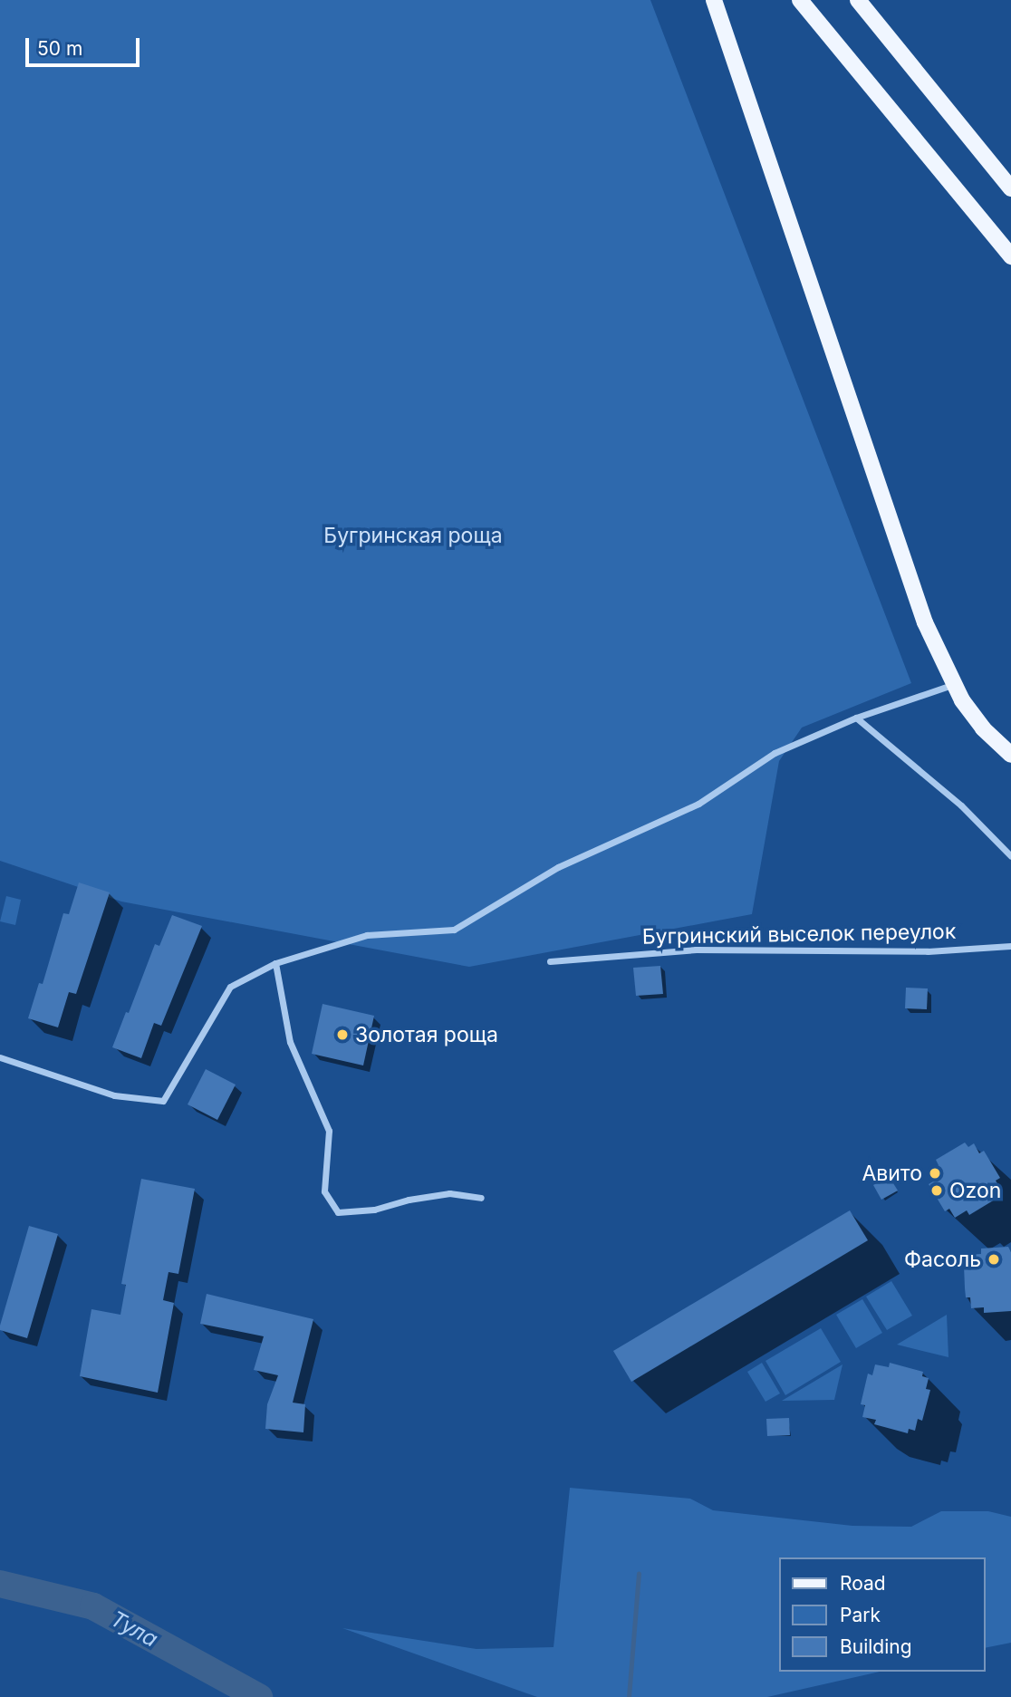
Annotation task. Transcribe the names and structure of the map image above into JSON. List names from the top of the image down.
{
  "streets": {
    "street": ["Бугринский выселок переулок"]
  },
  "water": ["Тула"],
  "parks": ["Бугринская роща"],
  "places": [
    "Золотая роща",
    "Авито",
    "Ozon",
    "Фасоль"
  ],
  "legend": ["Road", "Park", "Building"],
  "scale_bar": "50 m"
}
